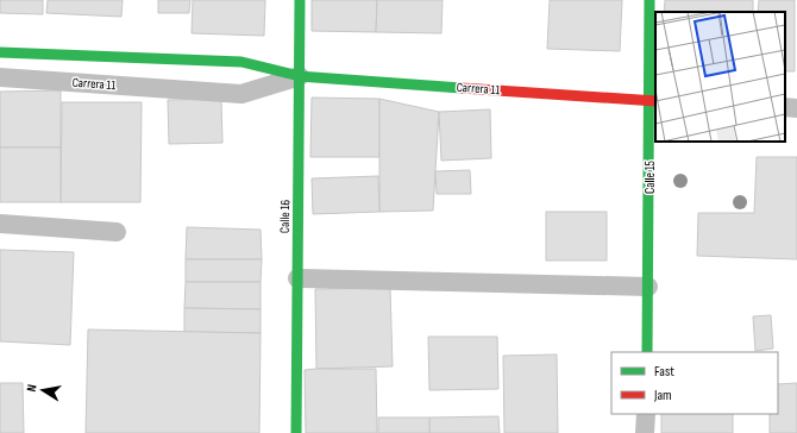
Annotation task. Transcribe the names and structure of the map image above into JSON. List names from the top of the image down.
{
  "streets": {
    "main road": ["Carrera 11", "Calle 15", "Calle 16"]
  },
  "crossings": [
    ["Carrera 11", "Calle 15"],
    ["Carrera 11", "Calle 16"]
  ],
  "legend": ["Fast", "Jam"],
  "north": "left"
}
